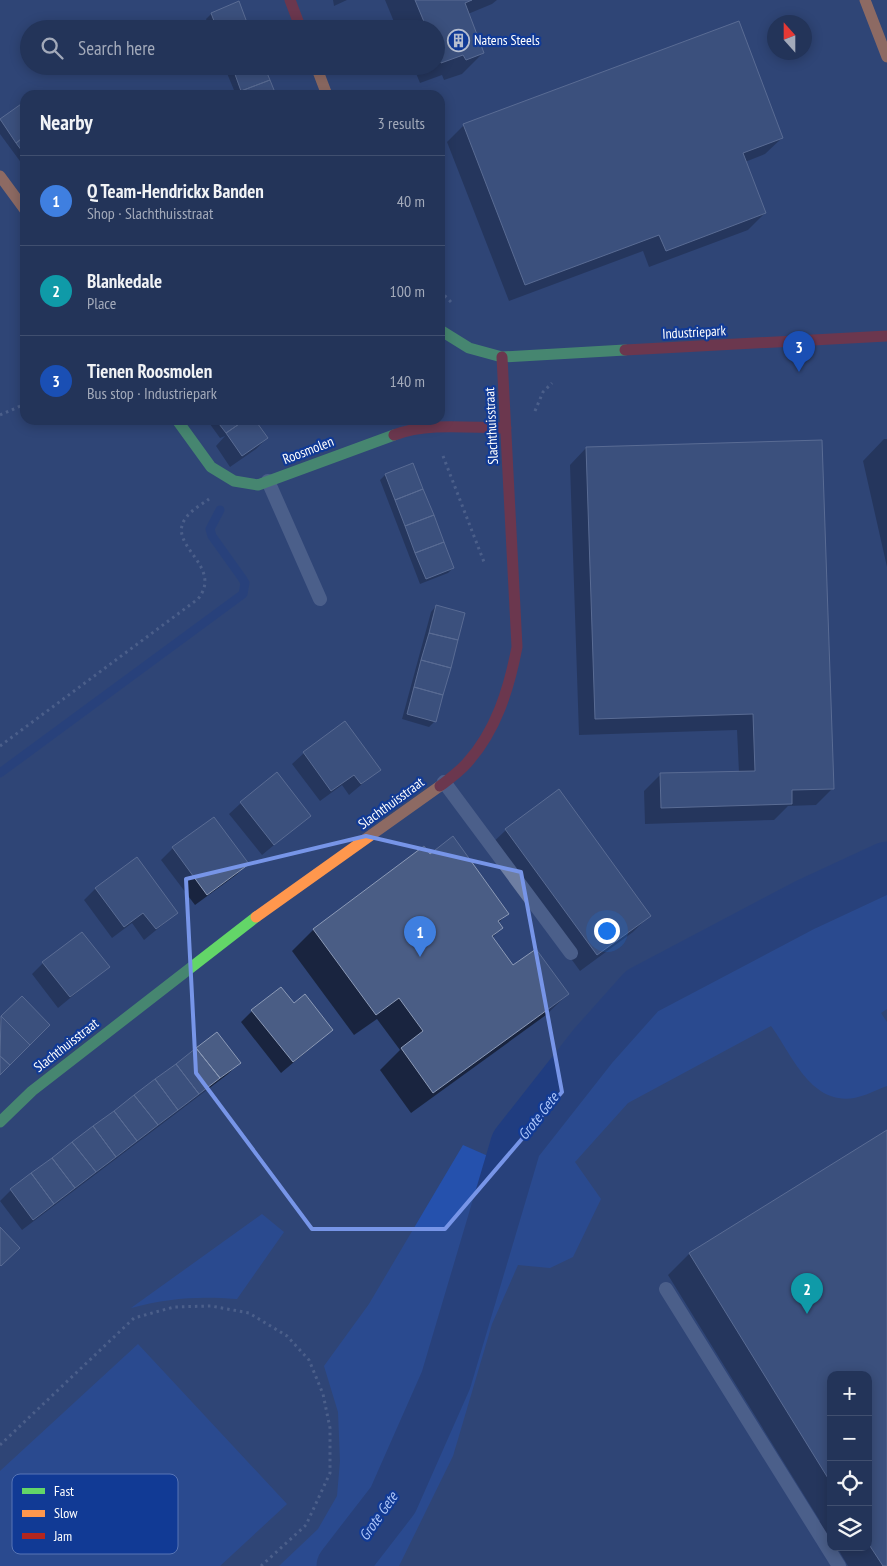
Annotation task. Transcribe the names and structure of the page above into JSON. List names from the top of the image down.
{
  "streets": {
    "street": ["Industriepark", "Slachthuisstraat", "Roosmolen"]
  },
  "crossings": [
    ["Industriepark", "Slachthuisstraat"],
    ["Slachthuisstraat", "Roosmolen"]
  ],
  "water": ["Grote Gete"],
  "places": {
    "building": ["Natens Steels"]
  },
  "legend": ["Fast", "Slow", "Jam"],
  "north": "top",
  "page": {
    "search": "Search here",
    "heading": ["Nearby", "3 results"],
    "list": [
      {
        "mark": "1",
        "name": "Q Team-Hendrickx Banden",
        "note": "Shop · Slachthuisstraat",
        "value": "40 m"
      },
      {
        "mark": "2",
        "name": "Blankedale",
        "note": "Place",
        "value": "100 m"
      },
      {
        "mark": "3",
        "name": "Tienen Roosmolen",
        "note": "Bus stop · Industriepark",
        "value": "140 m"
      }
    ],
    "pins": ["3", "1", "2"],
    "map_buttons": ["+", "−"]
  }
}
